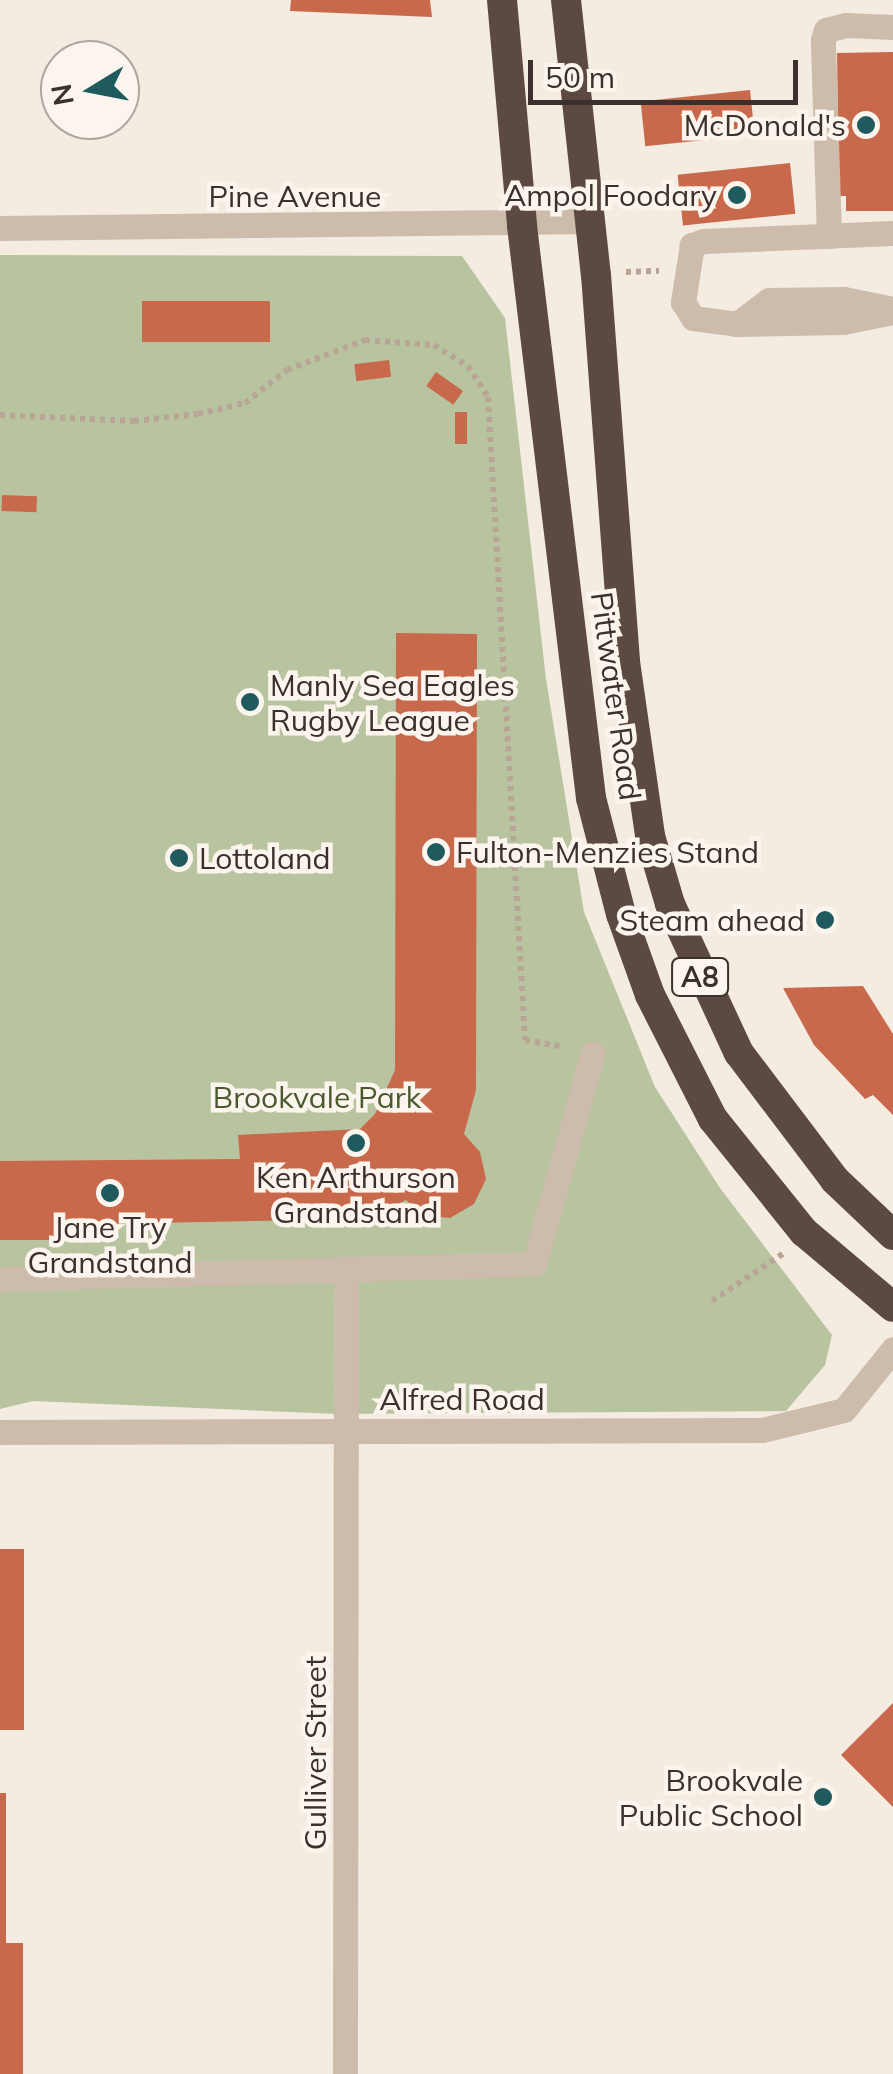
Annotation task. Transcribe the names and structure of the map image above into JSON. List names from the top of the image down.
{
  "streets": {
    "highway": ["Pittwater Road", "A8"],
    "street": ["Pine Avenue", "Alfred Road", "Gulliver Street"]
  },
  "crossings": [
    ["Pine Avenue", "Pittwater Road"],
    ["Alfred Road", "Gulliver Street"]
  ],
  "parks": ["Brookvale Park"],
  "places": [
    "McDonald's",
    "Ampol Foodary",
    "Manly Sea Eagles Rugby League",
    "Fulton-Menzies Stand",
    "Lottoland",
    "Steam ahead",
    "Ken Arthurson Grandstand",
    "Jane Try Grandstand",
    "Brookvale Public School"
  ],
  "scale_bar": "50 m",
  "north": "left"
}
